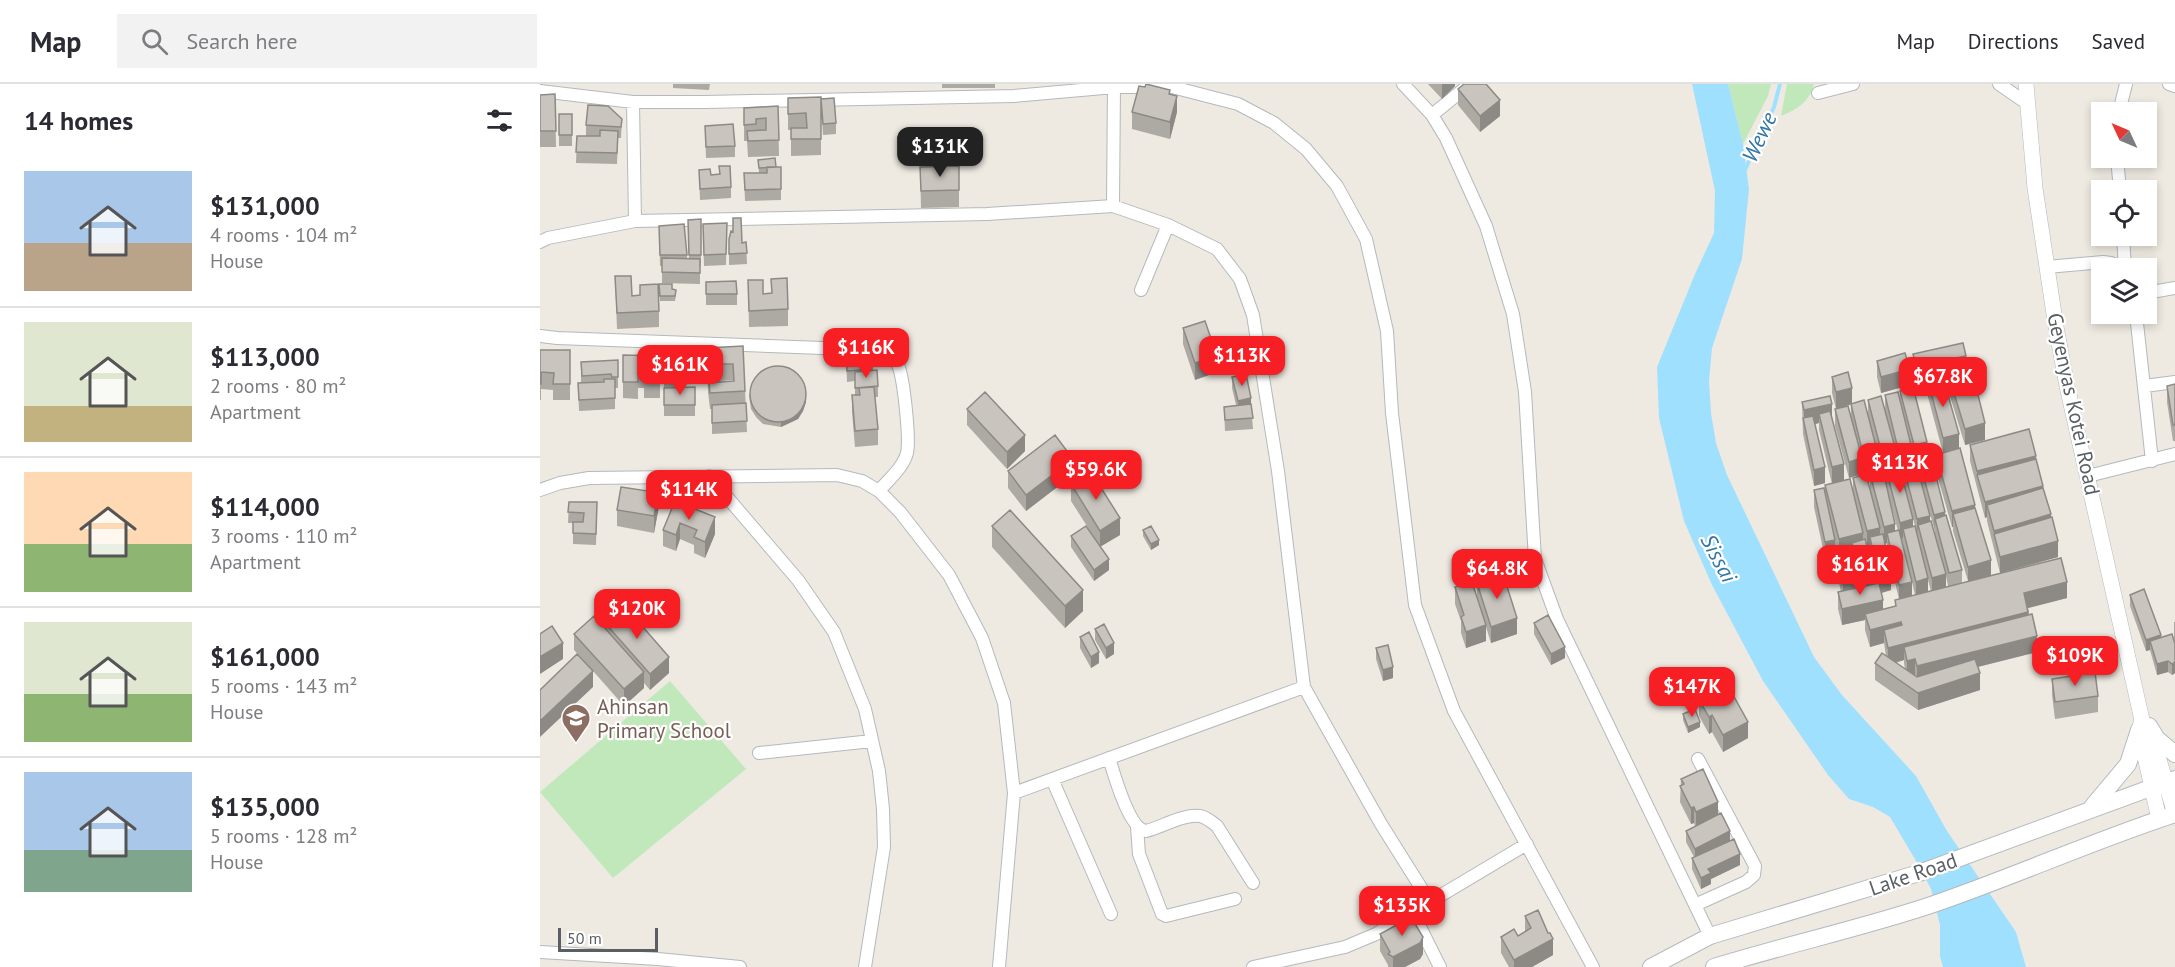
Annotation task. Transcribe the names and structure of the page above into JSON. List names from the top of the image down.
{
  "streets": {
    "main road": ["Lake Road"],
    "street": ["Geyenyas Kotei Road"]
  },
  "crossings": [
    ["Geyenyas Kotei Road", "Lake Road"]
  ],
  "water": ["Wewe", "Sissai"],
  "places": {
    "school or university": ["Ahinsan Primary School"]
  },
  "scale_bar": "50 m",
  "north": "top left",
  "page": {
    "header": "Map",
    "search": "Search here",
    "nav": ["Map", "Directions", "Saved"],
    "heading": "14 homes",
    "price": [
      "$131K",
      "$116K",
      "$113K",
      "$161K",
      "$67.8K",
      "$113K",
      "$59.6K",
      "$114K",
      "$161K",
      "$64.8K",
      "$120K",
      "$109K",
      "$147K",
      "$135K"
    ],
    "list": [
      {
        "name": "$131,000",
        "note": "4 rooms · 104 m² · House"
      },
      {
        "name": "$113,000",
        "note": "2 rooms · 80 m² · Apartment"
      },
      {
        "name": "$114,000",
        "note": "3 rooms · 110 m² · Apartment"
      },
      {
        "name": "$161,000",
        "note": "5 rooms · 143 m² · House"
      },
      {
        "name": "$135,000",
        "note": "5 rooms · 128 m² · House"
      }
    ],
    "scale": "50 m"
  }
}
